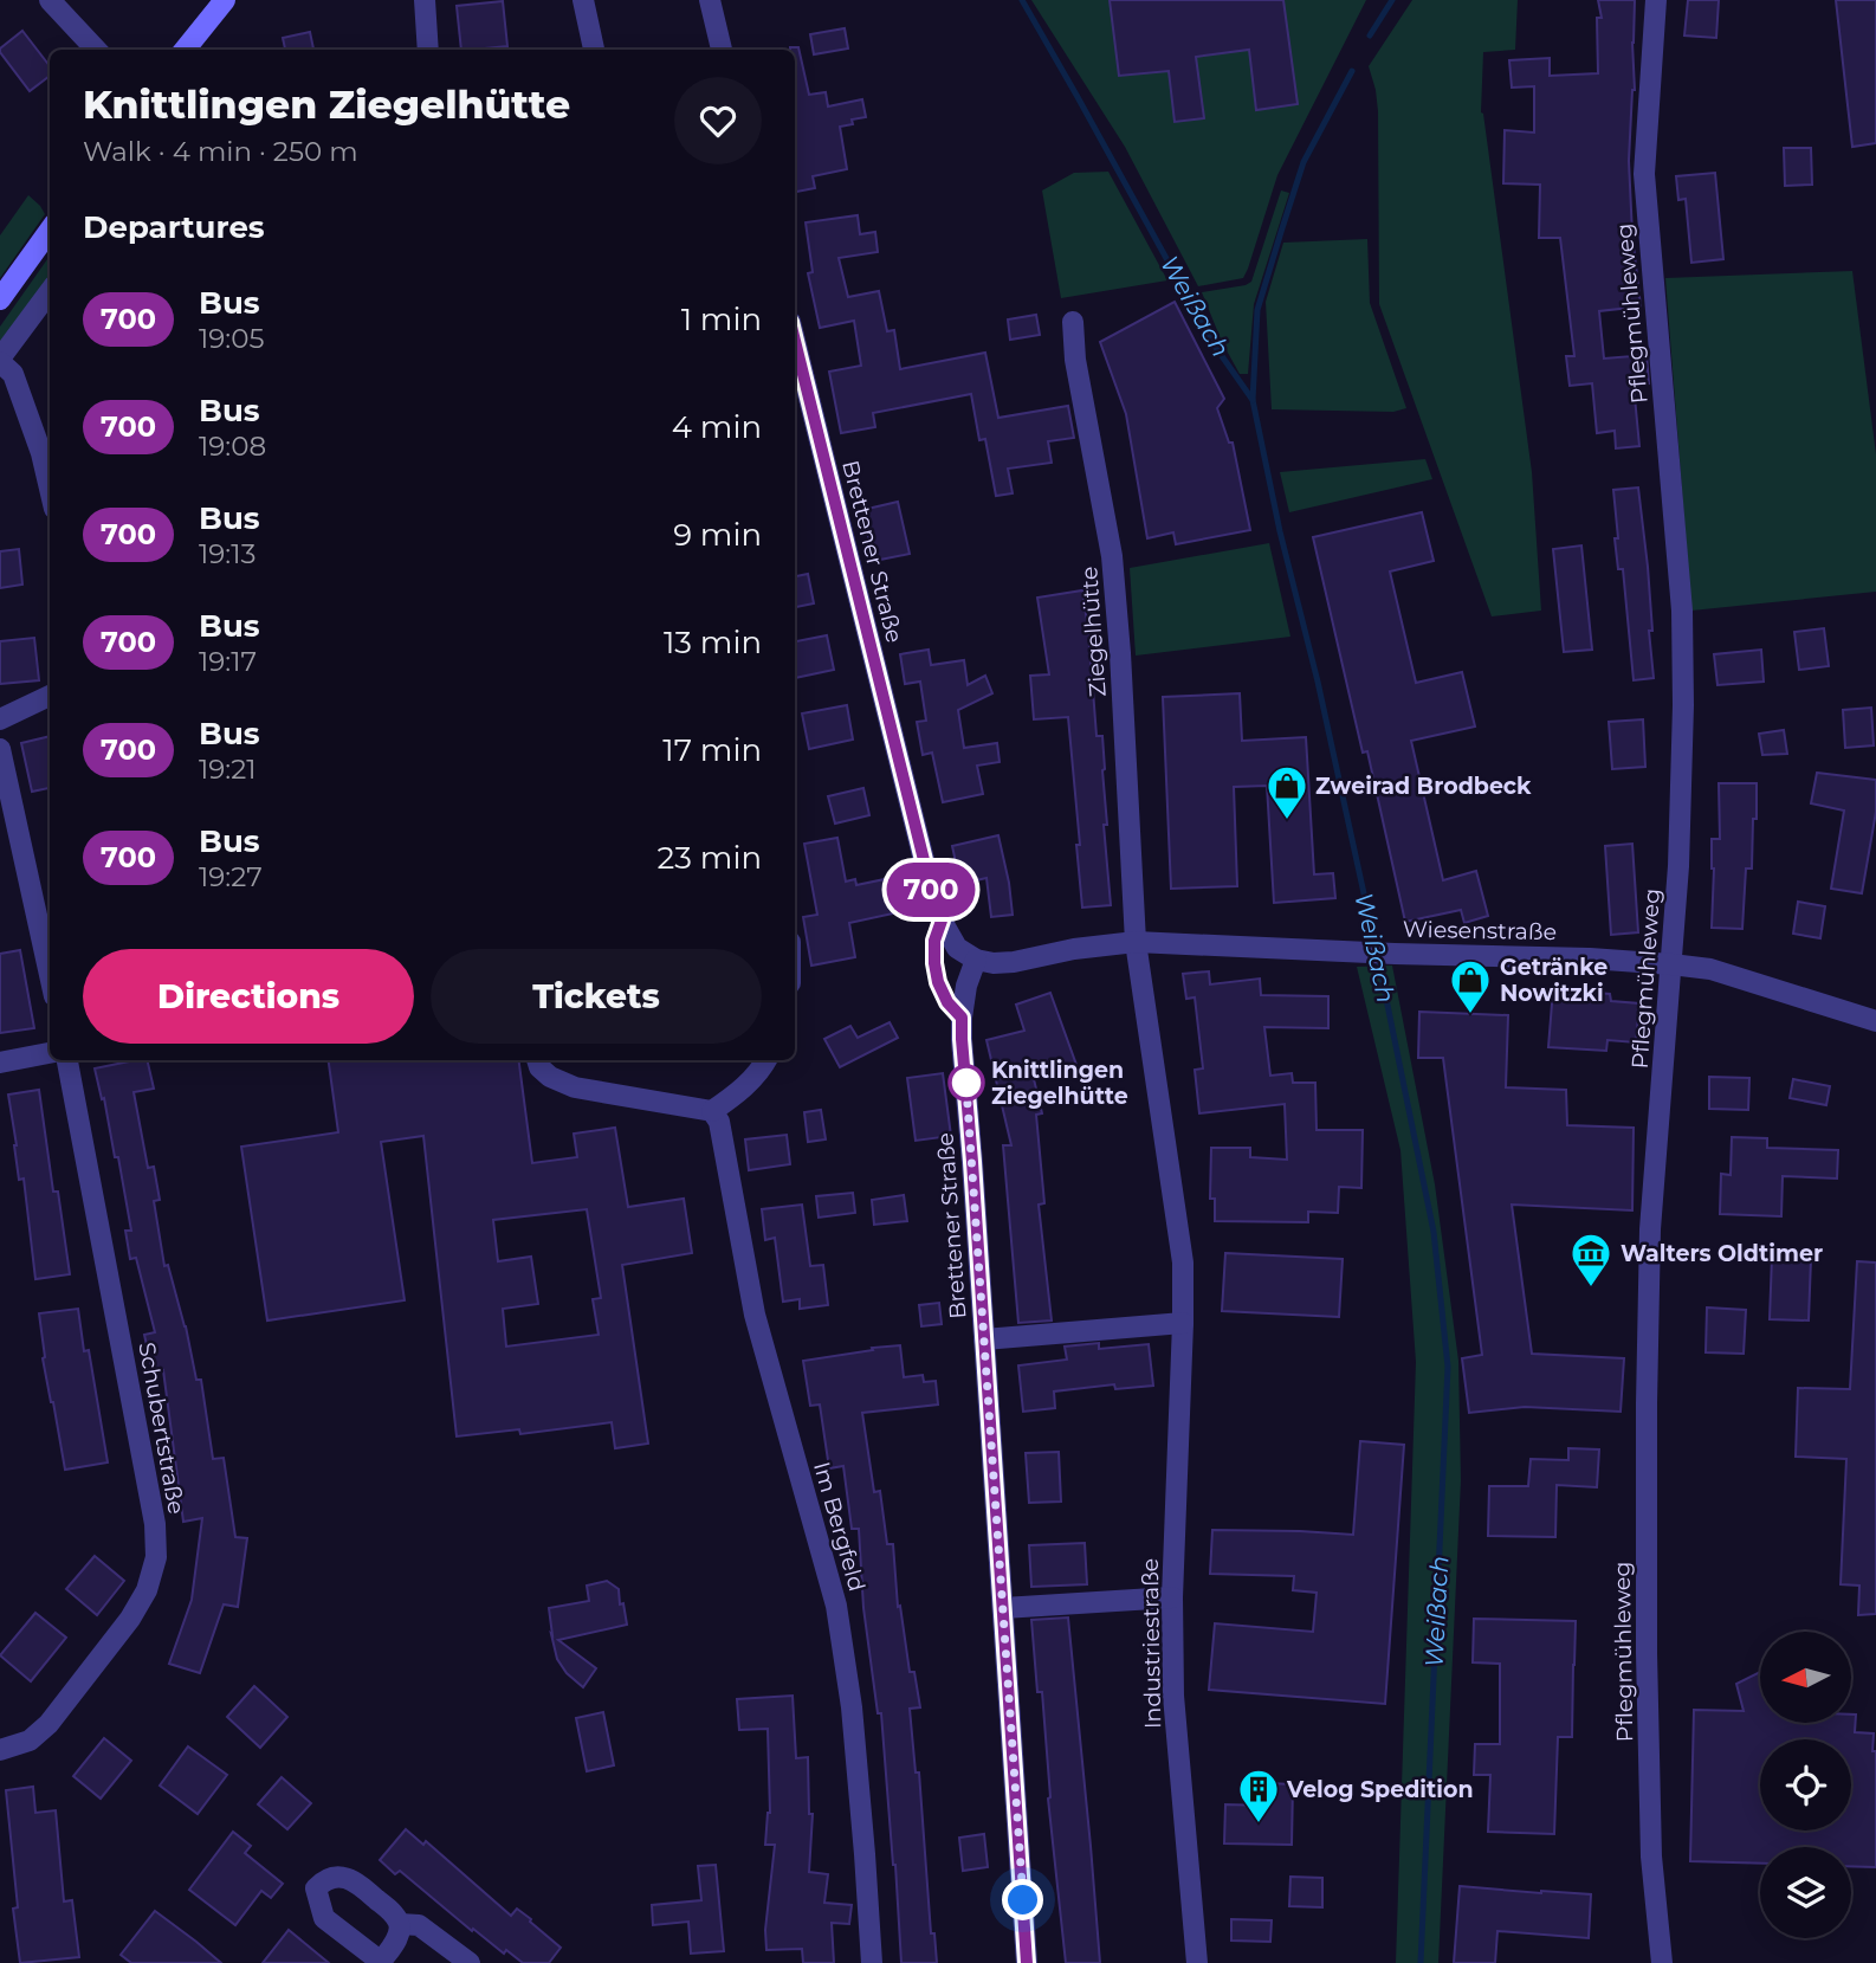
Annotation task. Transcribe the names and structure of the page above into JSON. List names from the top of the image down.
{
  "streets": {
    "street": [
      "Pflegmühleweg",
      "Brettener Straße",
      "Ziegelhütte",
      "Wiesenstraße",
      "Schubertstraße",
      "Im Bergfeld",
      "Industriestraße"
    ]
  },
  "crossings": [
    ["Pflegmühleweg", "Wiesenstraße"],
    ["Brettener Straße", "Wiesenstraße"],
    ["Ziegelhütte", "Wiesenstraße"],
    ["Ziegelhütte", "Industriestraße"],
    ["Wiesenstraße", "Industriestraße"]
  ],
  "water": ["Weißach"],
  "places": {
    "shop": ["Zweirad Brodbeck", "Getränke Nowitzki"],
    "other": ["Knittlingen Ziegelhütte"],
    "museum": ["Walters Oldtimer"],
    "building": ["Velog Spedition"]
  },
  "lines": ["bus line 700"],
  "north": "left",
  "page": {
    "on_map": "700",
    "heading": [
      ["Knittlingen Ziegelhütte", "Walk · 4 min · 250 m"],
      "Departures"
    ],
    "list": [
      {
        "mark": "700",
        "name": "Bus",
        "note": "19:05",
        "value": "1 min"
      },
      {
        "mark": "700",
        "name": "Bus",
        "note": "19:08",
        "value": "4 min"
      },
      {
        "mark": "700",
        "name": "Bus",
        "note": "19:13",
        "value": "9 min"
      },
      {
        "mark": "700",
        "name": "Bus",
        "note": "19:17",
        "value": "13 min"
      },
      {
        "mark": "700",
        "name": "Bus",
        "note": "19:21",
        "value": "17 min"
      },
      {
        "mark": "700",
        "name": "Bus",
        "note": "19:27",
        "value": "23 min"
      }
    ],
    "buttons": ["Directions", "Tickets"]
  }
}
